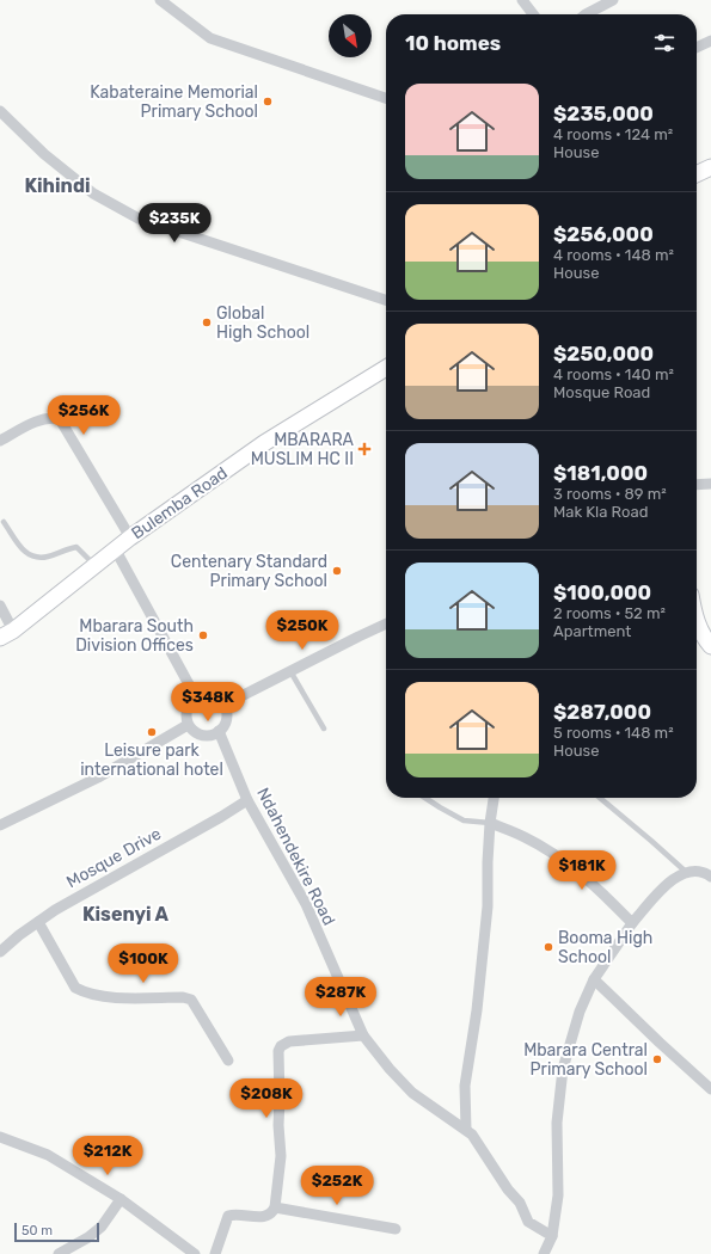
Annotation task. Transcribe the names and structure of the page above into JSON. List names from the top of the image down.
{
  "streets": {
    "main road": ["Bulemba Road"],
    "street": ["Ndahendekire Road", "Mosque Drive"]
  },
  "crossings": [
    ["Ndahendekire Road", "Mosque Drive"]
  ],
  "districts": ["Kihindi", "Kisenyi A"],
  "places": {
    "other": [
      "Kabateraine Memorial Primary School",
      "Global High School",
      "Centenary Standard Primary School",
      "Mbarara South Division Offices",
      "Leisure park international hotel",
      "Booma High School",
      "Mbarara Central Primary School"
    ],
    "health": ["MBARARA MUSLIM HC II"]
  },
  "scale_bar": "50 m",
  "north": "bottom right",
  "page": {
    "heading": "10 homes",
    "list": [
      {
        "name": "$235,000",
        "note": "4 rooms · 124 m² · House"
      },
      {
        "name": "$256,000",
        "note": "4 rooms · 148 m² · House"
      },
      {
        "name": "$250,000",
        "note": "4 rooms · 140 m² · Mosque Road"
      },
      {
        "name": "$181,000",
        "note": "3 rooms · 89 m² · Mak Kla Road"
      },
      {
        "name": "$100,000",
        "note": "2 rooms · 52 m² · Apartment"
      },
      {
        "name": "$287,000",
        "note": "5 rooms · 148 m² · House"
      }
    ],
    "price": [
      "$235K",
      "$256K",
      "$250K",
      "$348K",
      "$181K",
      "$100K",
      "$287K",
      "$208K",
      "$212K",
      "$252K"
    ],
    "scale": "50 m"
  }
}
